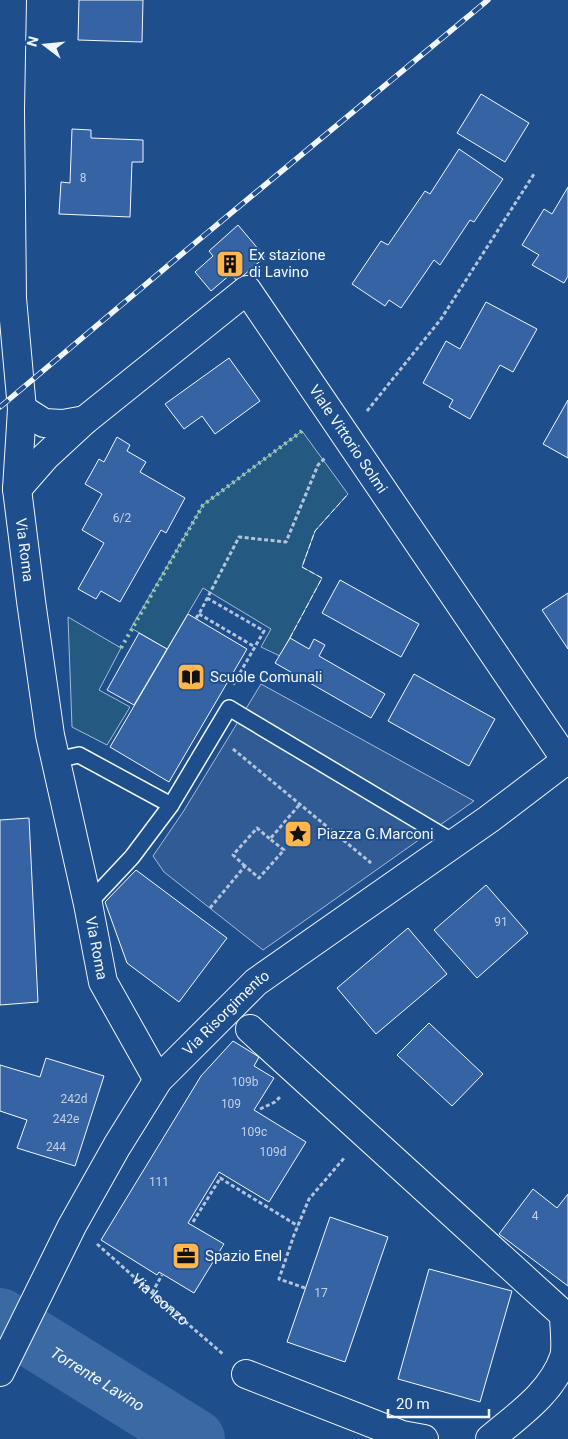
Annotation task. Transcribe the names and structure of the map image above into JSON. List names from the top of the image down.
{
  "streets": {
    "street": ["Viale Vittorio Solmi", "Via Roma", "Via Risorgimento"],
    "path": ["Via Isonzo"]
  },
  "crossings": [
    ["Viale Vittorio Solmi", "Via Roma"],
    ["Viale Vittorio Solmi", "Via Risorgimento"],
    ["Via Roma", "Via Risorgimento"],
    ["Via Risorgimento", "Via Isonzo"]
  ],
  "water": ["Torrente Lavino"],
  "places": {
    "building": ["Ex stazione di Lavino"],
    "library": ["Scuole Comunali"],
    "place": ["Piazza G.Marconi"],
    "office": ["Spazio Enel"]
  },
  "house_numbers": [
    "8",
    "6/2",
    "91",
    "109b",
    "242d",
    "109",
    "242e",
    "109c",
    "244",
    "109d",
    "111",
    "4",
    "17"
  ],
  "scale_bar": "20 m",
  "north": "left"
}
